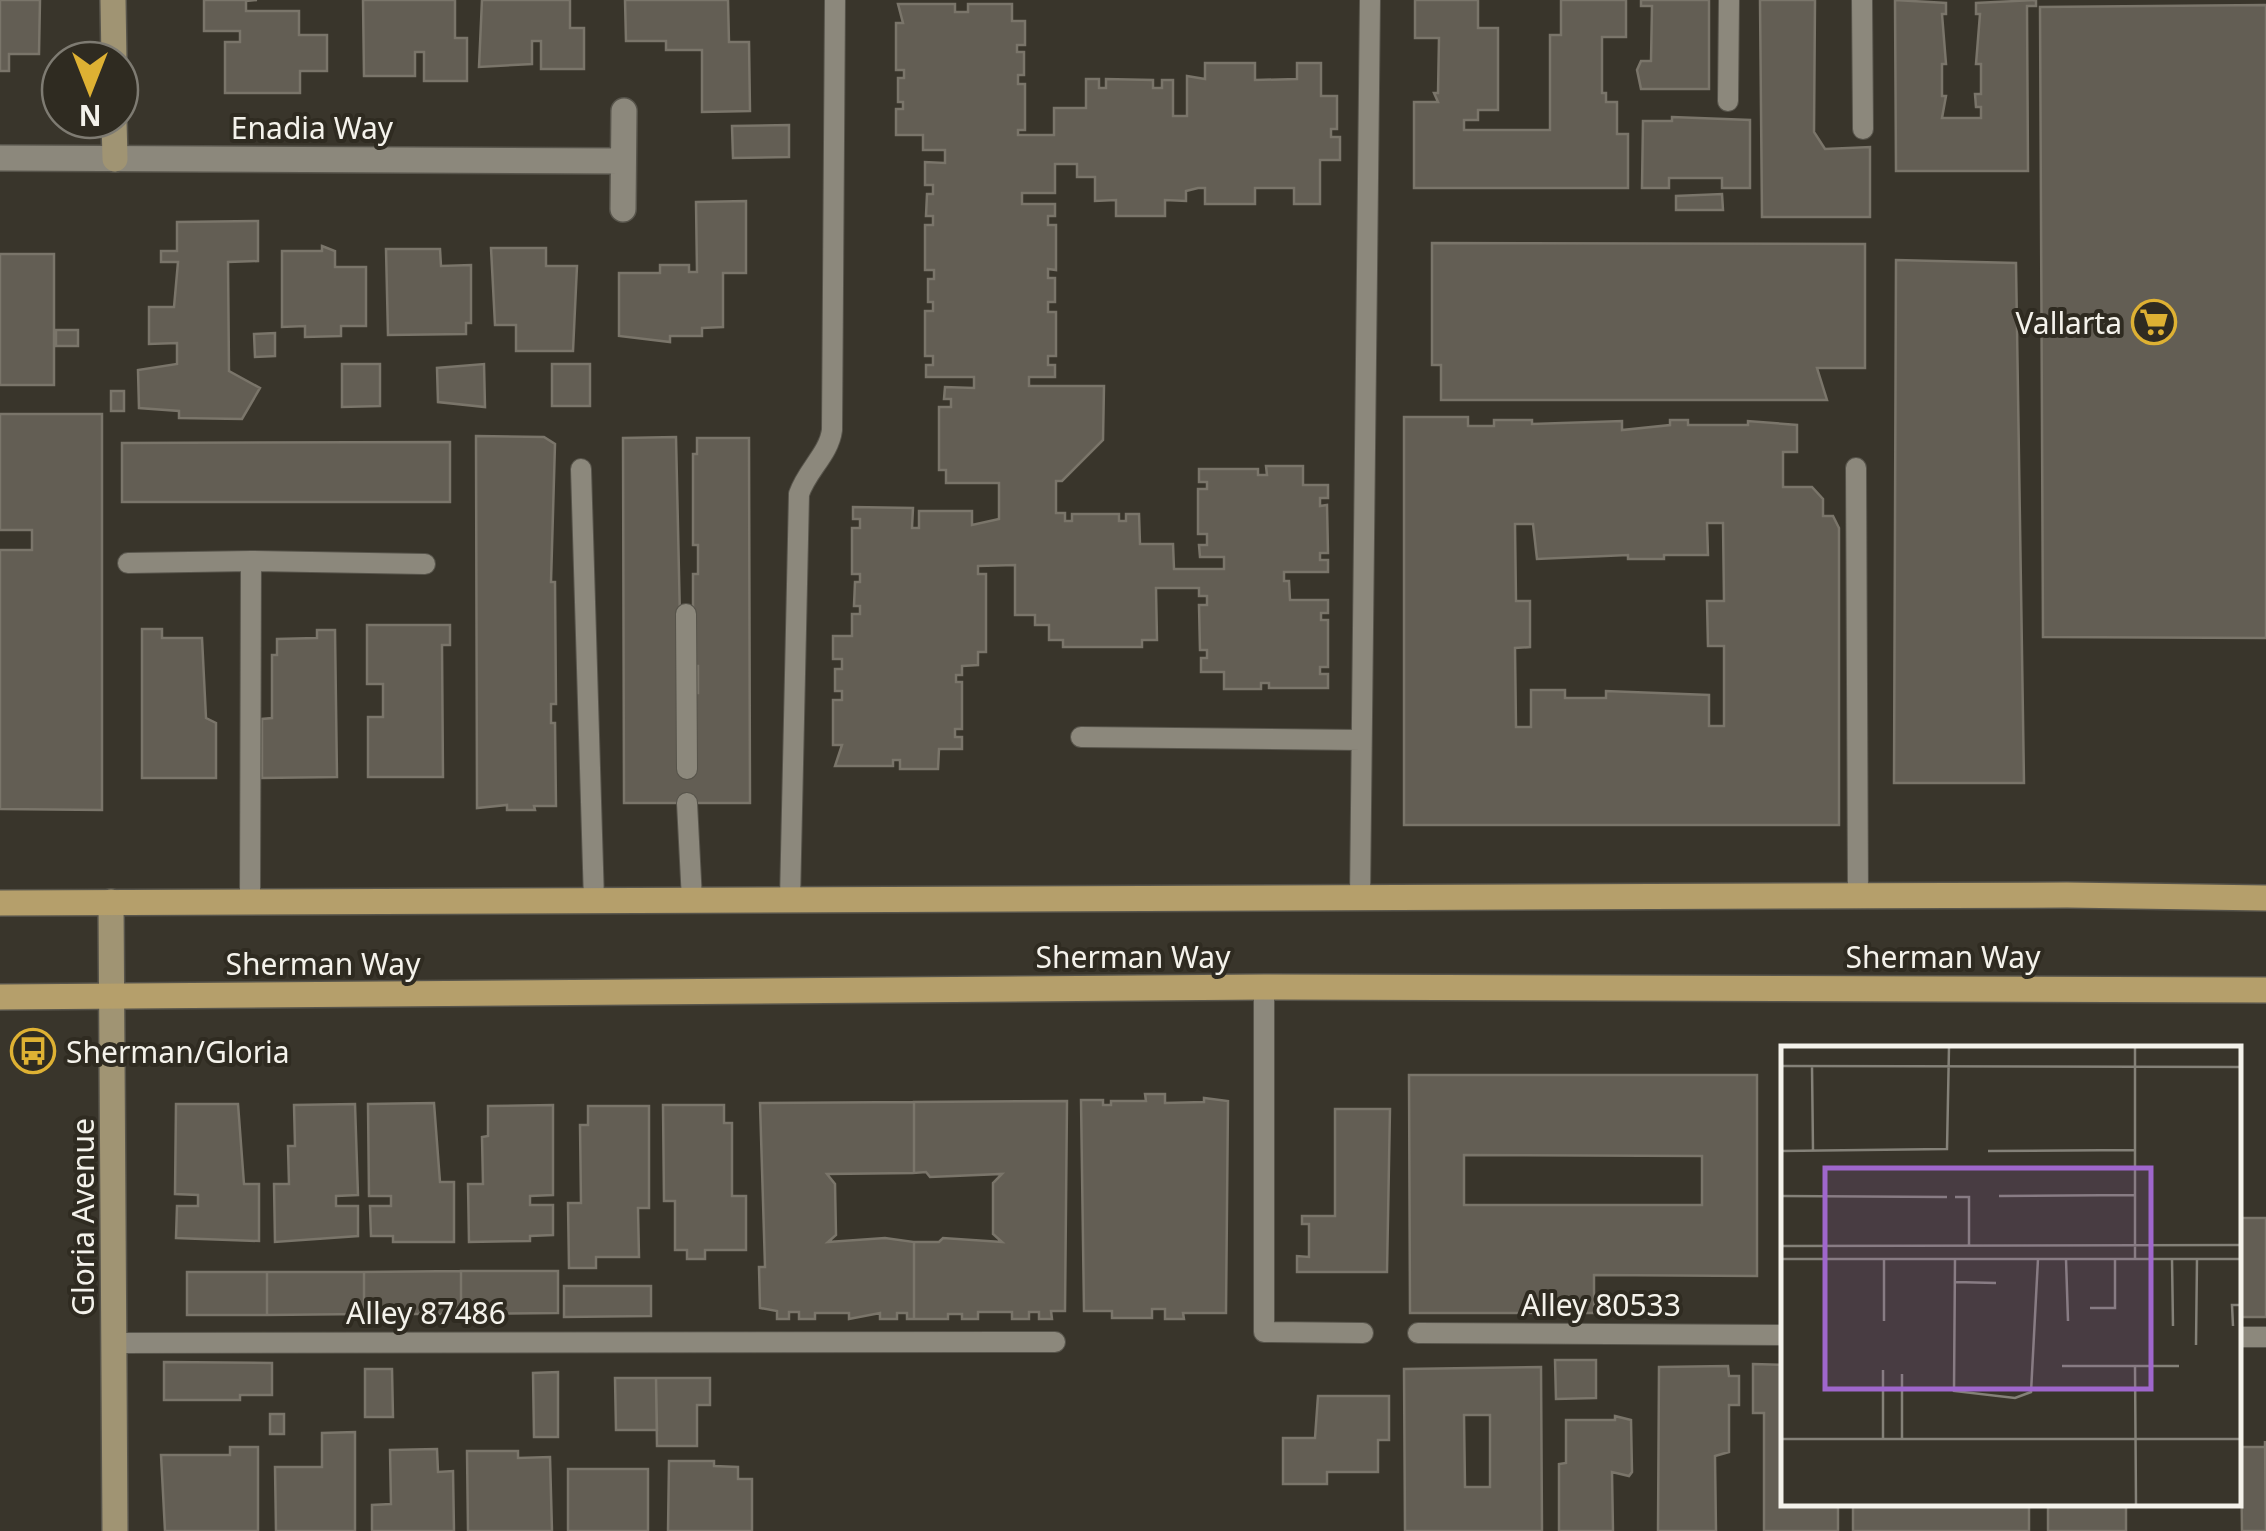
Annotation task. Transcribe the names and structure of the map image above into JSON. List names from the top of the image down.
{
  "streets": {
    "main road": ["Sherman Way"],
    "street": ["Enadia Way", "Gloria Avenue"],
    "lane": ["Alley 80533", "Alley 87486"]
  },
  "crossings": [
    ["Sherman Way", "Gloria Avenue"],
    ["Gloria Avenue", "Alley 87486"]
  ],
  "places": {
    "supermarket": ["Vallarta"],
    "bus stop": ["Sherman/Gloria"]
  },
  "north": "bottom"
}
